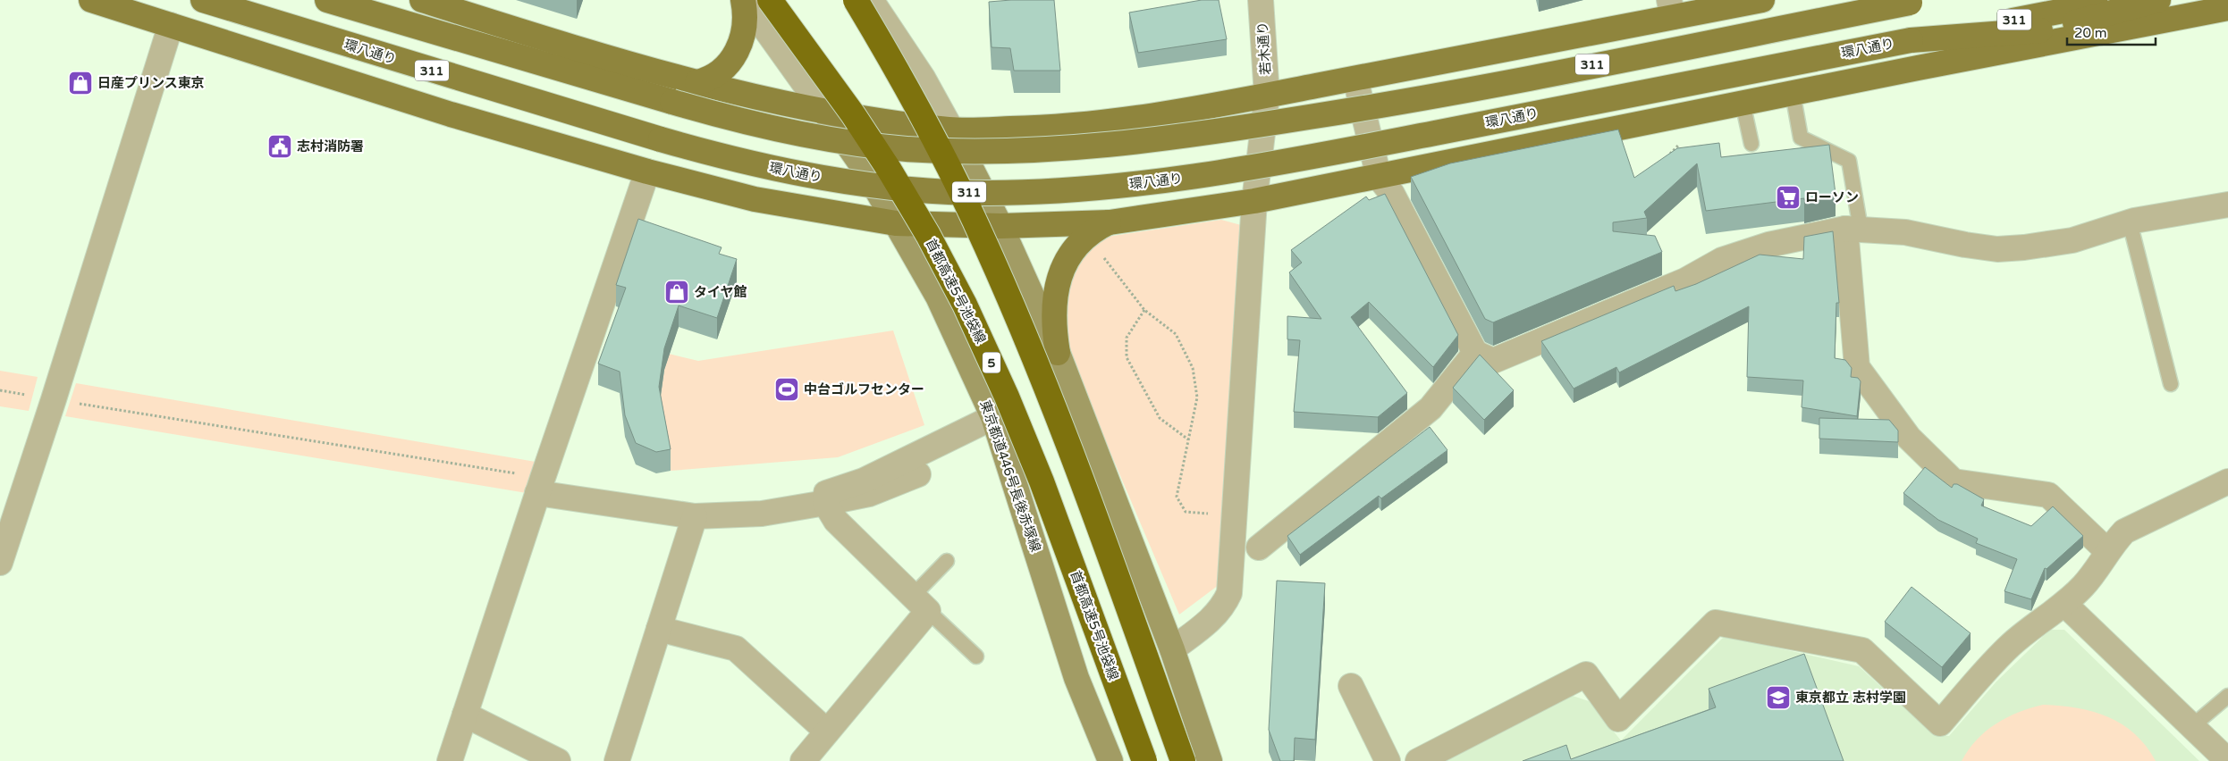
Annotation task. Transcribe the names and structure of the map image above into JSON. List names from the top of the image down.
{
  "streets": {
    "highway": ["首都高速5号池袋線", "5"],
    "main road": ["311", "環八通り", "東京都道446号長後赤塚線"],
    "street": ["若木通り"]
  },
  "places": {
    "shop": ["日産プリンス東京", "タイヤ館"],
    "public building": ["志村消防署"],
    "supermarket": ["ローソン"],
    "sports": ["中台ゴルフセンター"],
    "school or university": ["東京都立 志村学園"]
  },
  "scale_bar": "20 m"
}
